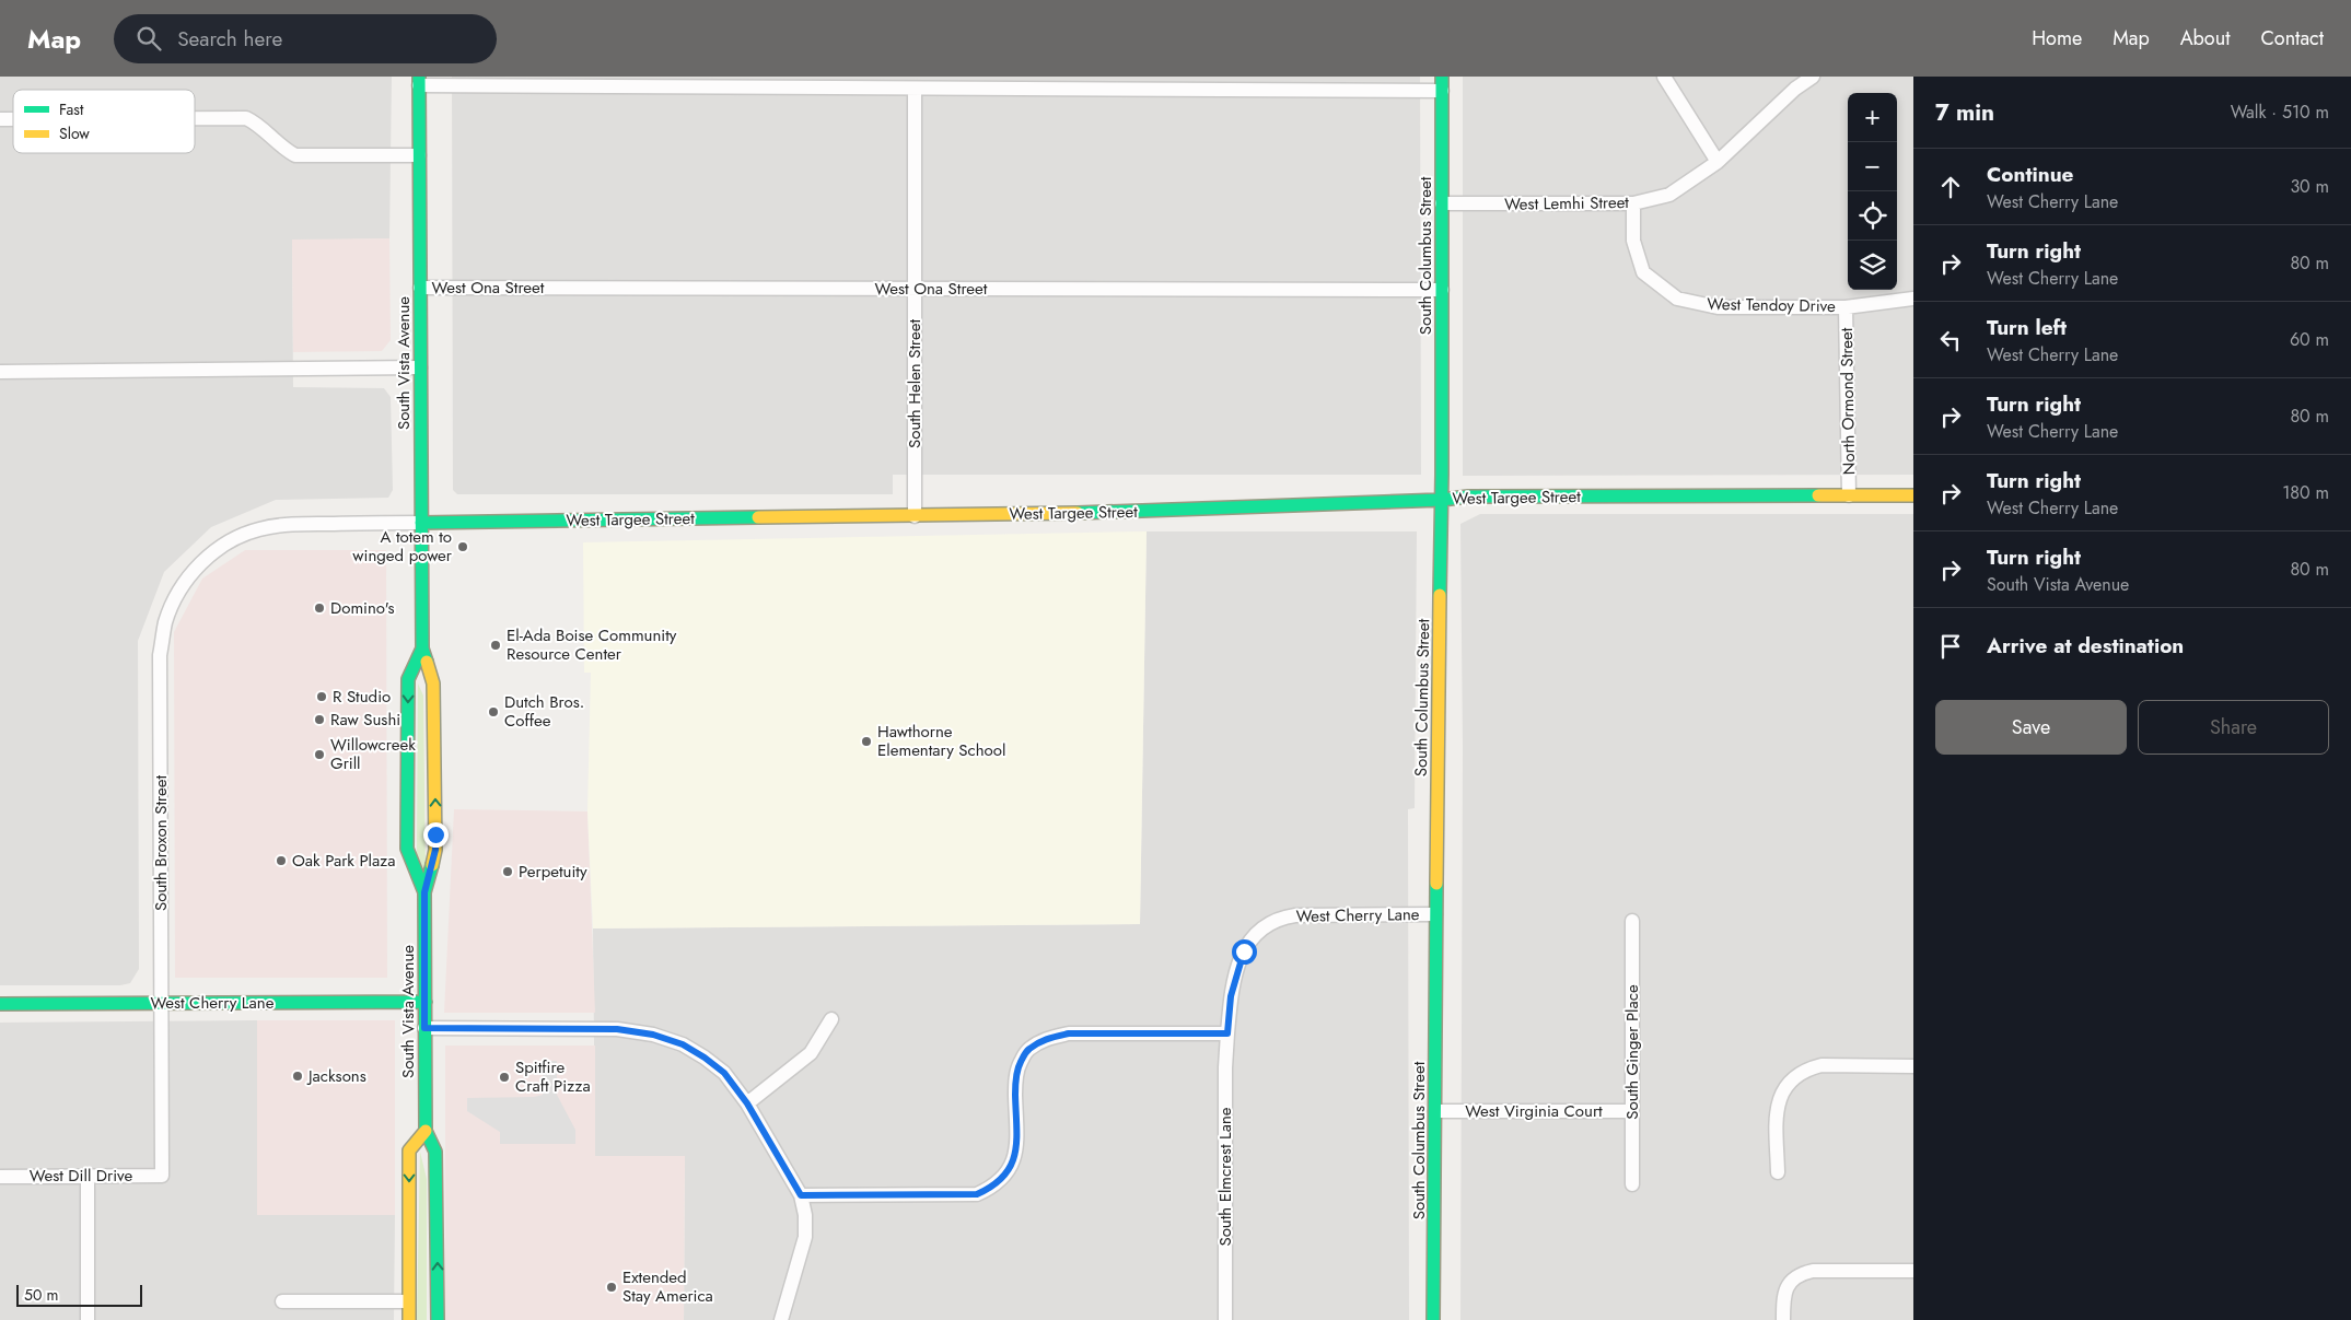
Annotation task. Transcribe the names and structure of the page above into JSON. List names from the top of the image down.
{
  "streets": {
    "street": [
      "West Lemhi Street",
      "South Columbus Street",
      "West Ona Street",
      "West Tendoy Drive",
      "South Vista Avenue",
      "South Helen Street",
      "North Ormond Street",
      "West Targee Street",
      "South Broxon Street",
      "West Cherry Lane",
      "South Ginger Place",
      "West Virginia Court",
      "West Dill Drive",
      "South Elmcrest Lane"
    ]
  },
  "crossings": [
    ["West Lemhi Street", "South Columbus Street"],
    ["West Lemhi Street", "West Tendoy Drive"],
    ["South Columbus Street", "West Ona Street"],
    ["South Columbus Street", "West Targee Street"],
    ["South Columbus Street", "West Cherry Lane"],
    ["South Columbus Street", "West Virginia Court"],
    ["West Ona Street", "South Vista Avenue"],
    ["West Ona Street", "South Helen Street"],
    ["West Tendoy Drive", "North Ormond Street"],
    ["South Vista Avenue", "West Targee Street"],
    ["South Vista Avenue", "West Cherry Lane"],
    ["South Helen Street", "West Targee Street"],
    ["North Ormond Street", "West Targee Street"],
    ["West Targee Street", "South Broxon Street"],
    ["South Broxon Street", "West Cherry Lane"],
    ["South Broxon Street", "West Dill Drive"],
    ["West Cherry Lane", "South Elmcrest Lane"],
    ["South Ginger Place", "West Virginia Court"]
  ],
  "places": [
    "A totem to winged power",
    "Domino's",
    "El-Ada Boise Community Resource Center",
    "R Studio",
    "Dutch Bros. Coffee",
    "Raw Sushi",
    "Hawthorne Elementary School",
    "Willowcreek Grill",
    "Oak Park Plaza",
    "Perpetuity",
    "Jacksons",
    "Spitfire Craft Pizza",
    "Extended Stay America"
  ],
  "legend": ["Fast", "Slow"],
  "scale_bar": "50 m",
  "page": {
    "header": "Map",
    "search": "Search here",
    "nav": [
      "Home",
      "Map",
      "About",
      "Contact"
    ],
    "heading": ["7 min", "Walk · 510 m"],
    "map_buttons": ["+", "−"],
    "list": [
      ["Continue", "West Cherry Lane", "30 m"],
      ["Turn right", "West Cherry Lane", "80 m"],
      ["Turn left", "West Cherry Lane", "60 m"],
      ["Turn right", "West Cherry Lane", "80 m"],
      ["Turn right", "West Cherry Lane", "180 m"],
      ["Turn right", "South Vista Avenue", "80 m"],
      "Arrive at destination"
    ],
    "buttons": ["Save", "Share"],
    "scale": "50 m"
  }
}
